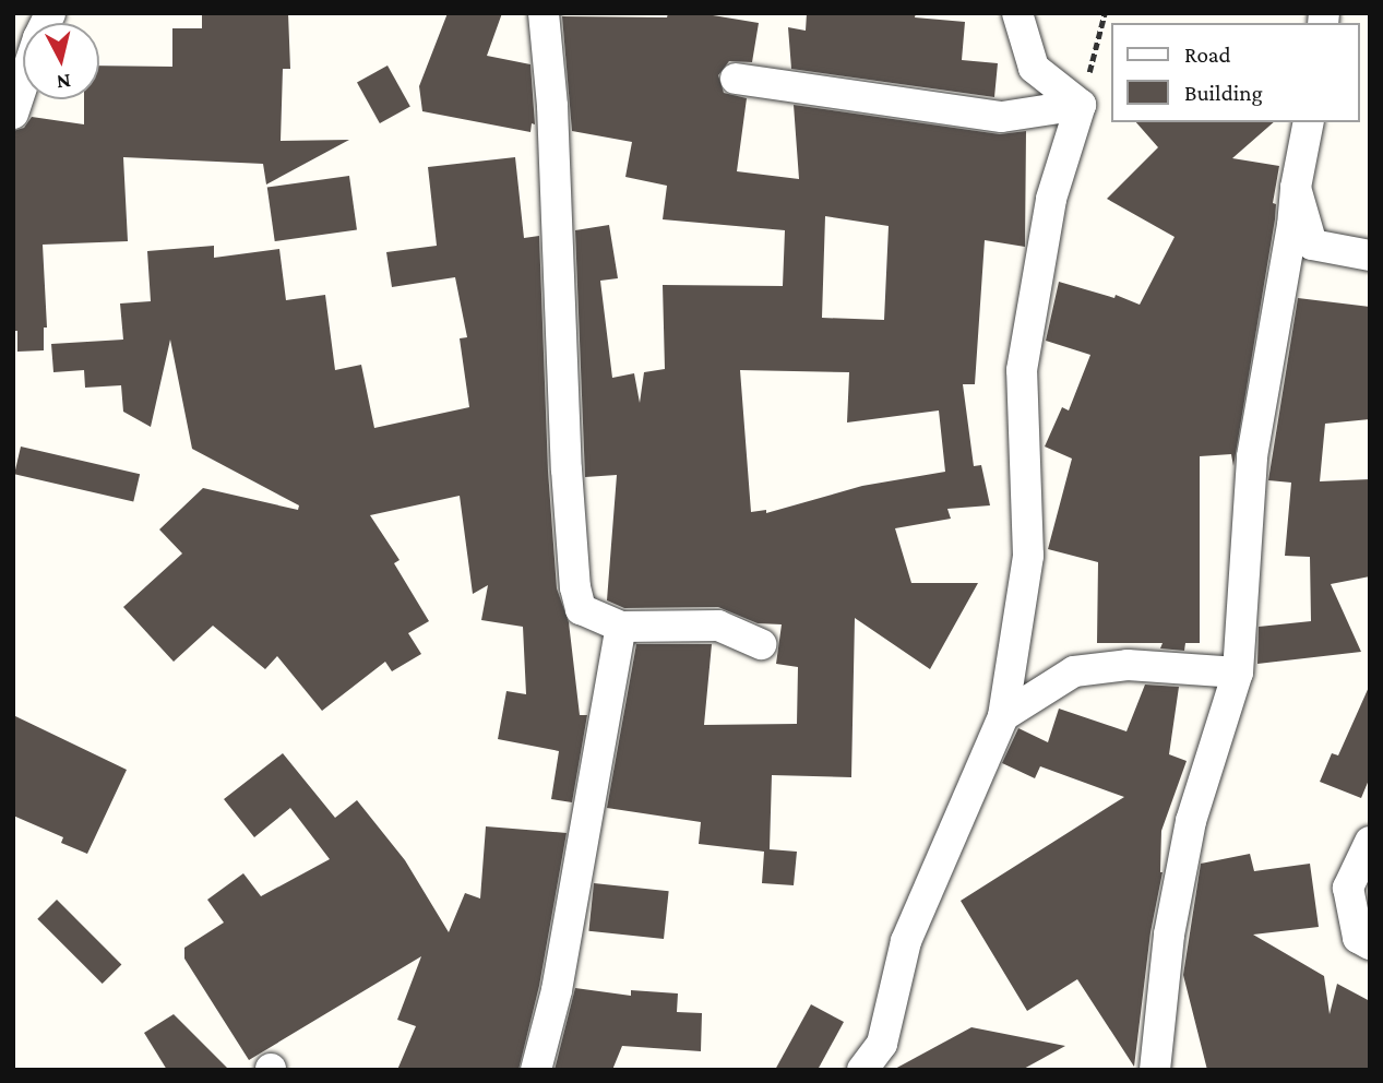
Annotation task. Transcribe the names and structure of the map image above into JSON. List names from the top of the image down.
{
  "legend": ["Road", "Building"],
  "north": "bottom"
}
